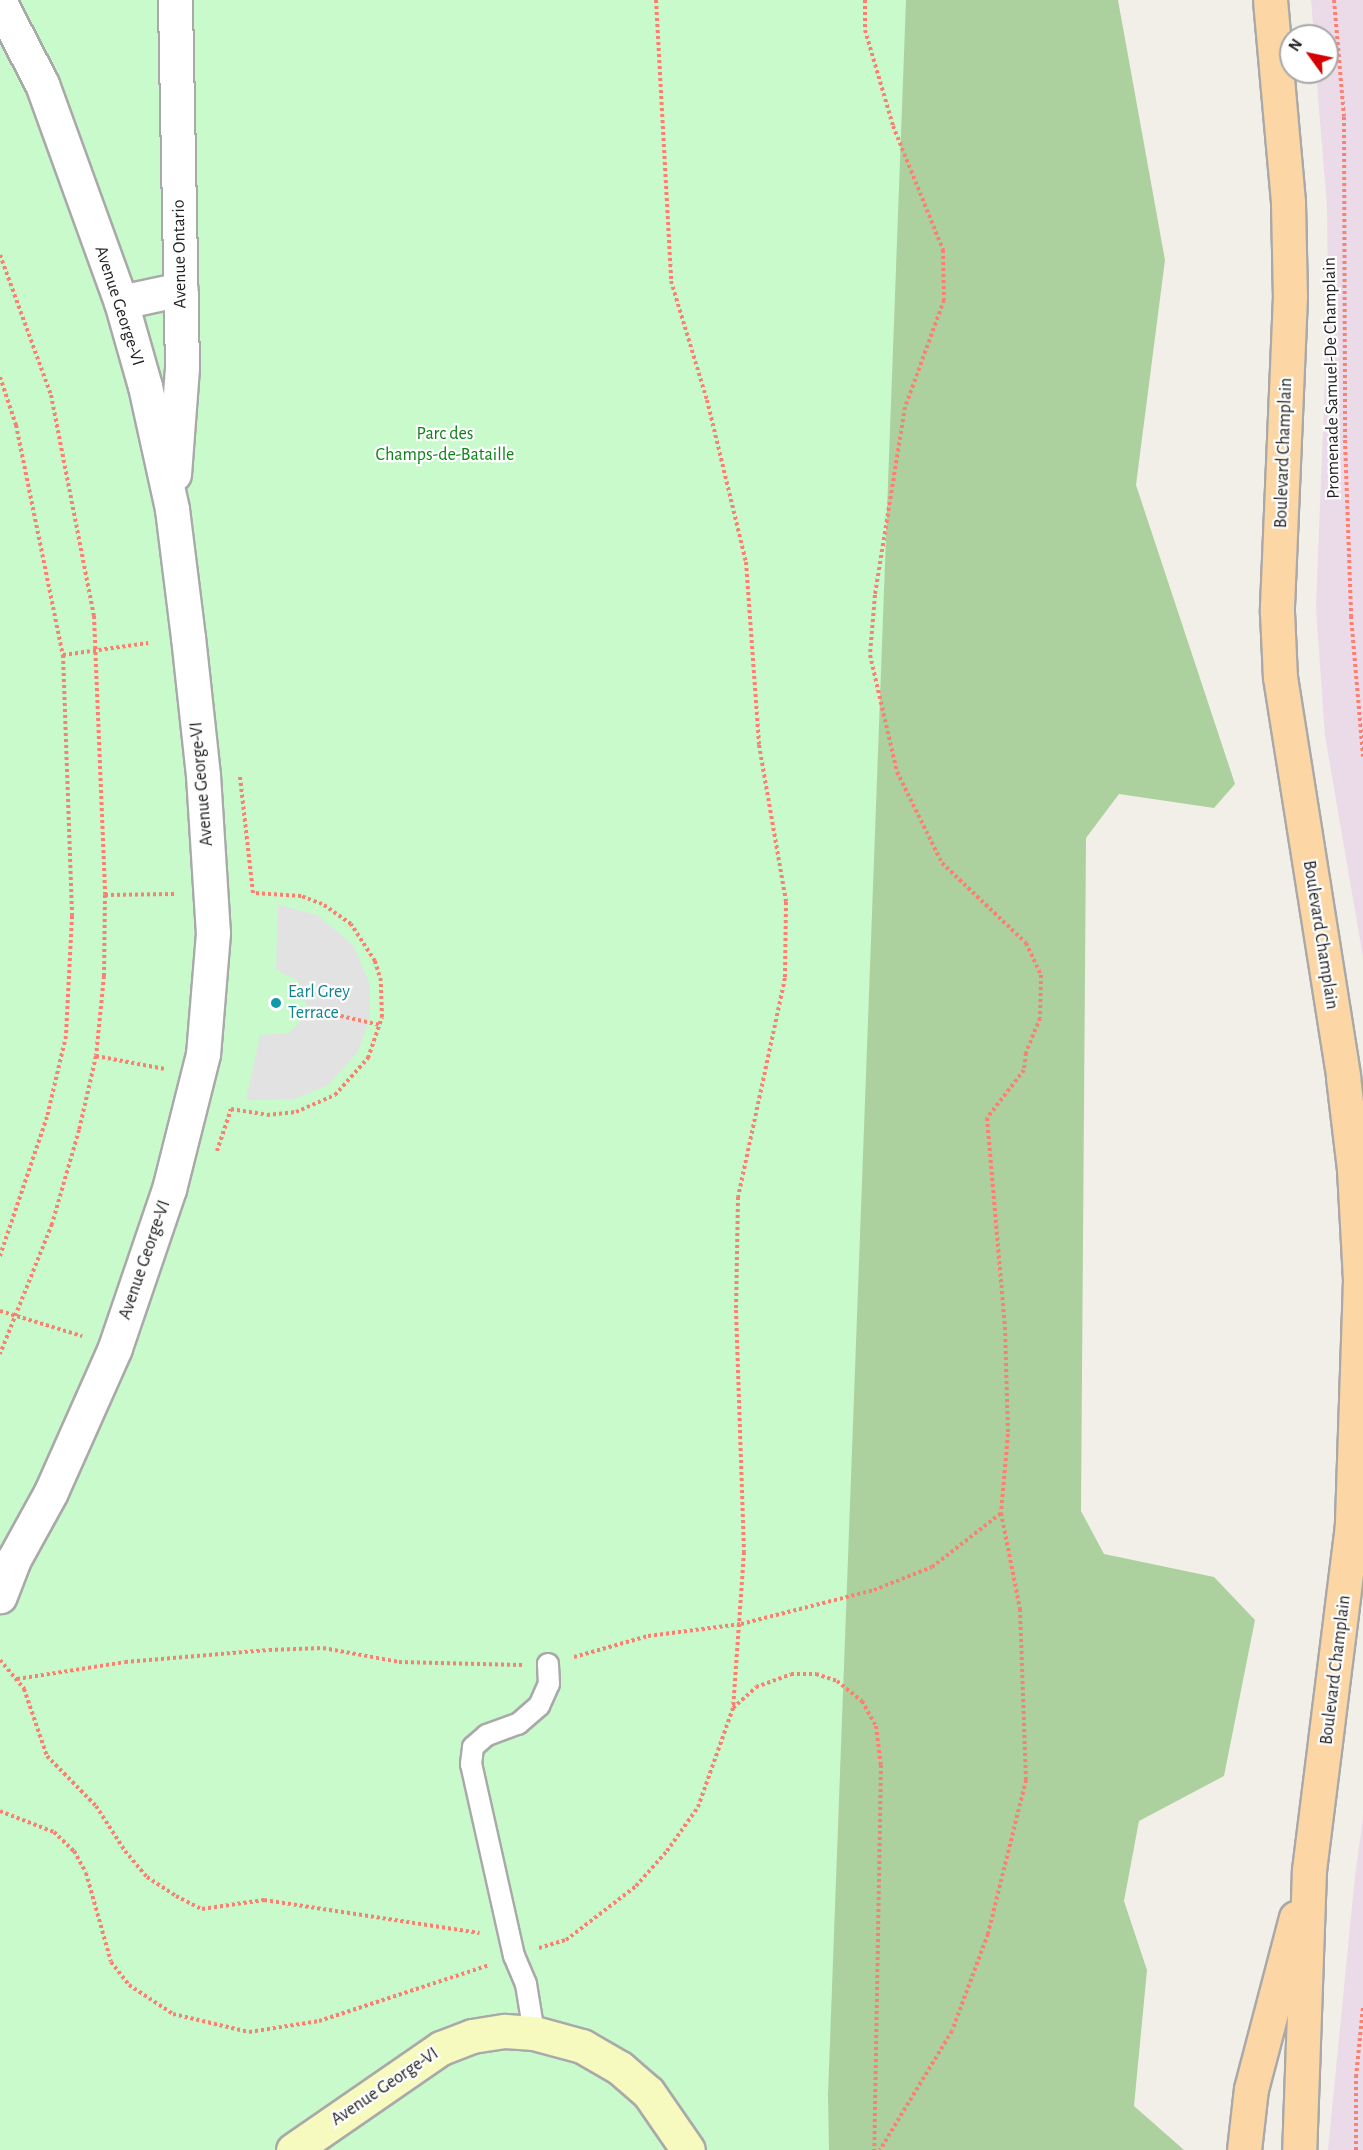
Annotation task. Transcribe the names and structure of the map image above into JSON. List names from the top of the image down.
{
  "streets": {
    "main road": ["Boulevard Champlain"],
    "street": ["Avenue Ontario", "Avenue George-VI"],
    "path": ["Promenade Samuel-De Champlain"]
  },
  "crossings": [
    ["Avenue Ontario", "Avenue George-VI"]
  ],
  "parks": ["Parc des Champs-de-Bataille"],
  "places": ["Earl Grey Terrace"],
  "north": "top left"
}
